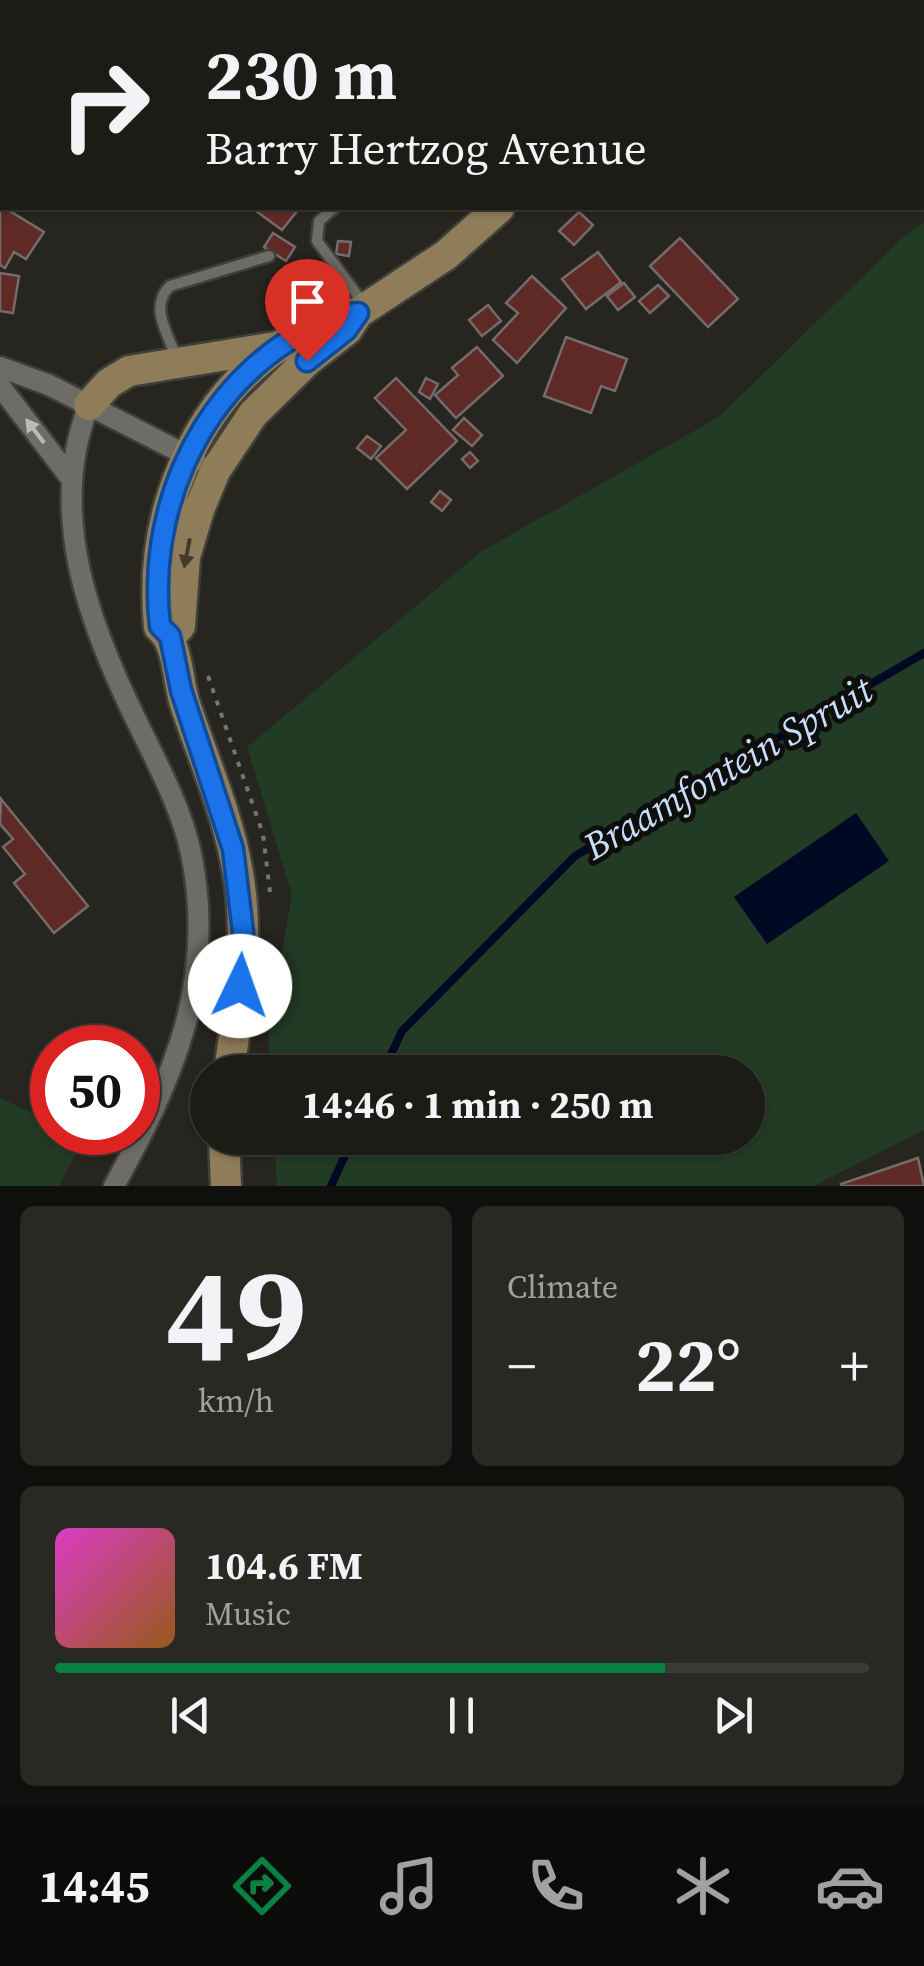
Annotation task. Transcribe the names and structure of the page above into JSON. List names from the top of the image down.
{
  "water": ["Braamfontein Spruit"],
  "page": {
    "turn": ["230 m", "Barry Hertzog Avenue"],
    "limit": "50",
    "trip": "14:46 · 1 min · 250 m",
    "tile": [
      ["49", "km/h"],
      "Climate"
    ],
    "heat": ["−", "22°", "+"],
    "song": ["104.6 FM", "Music"],
    "tabs": "14:45"
  }
}
